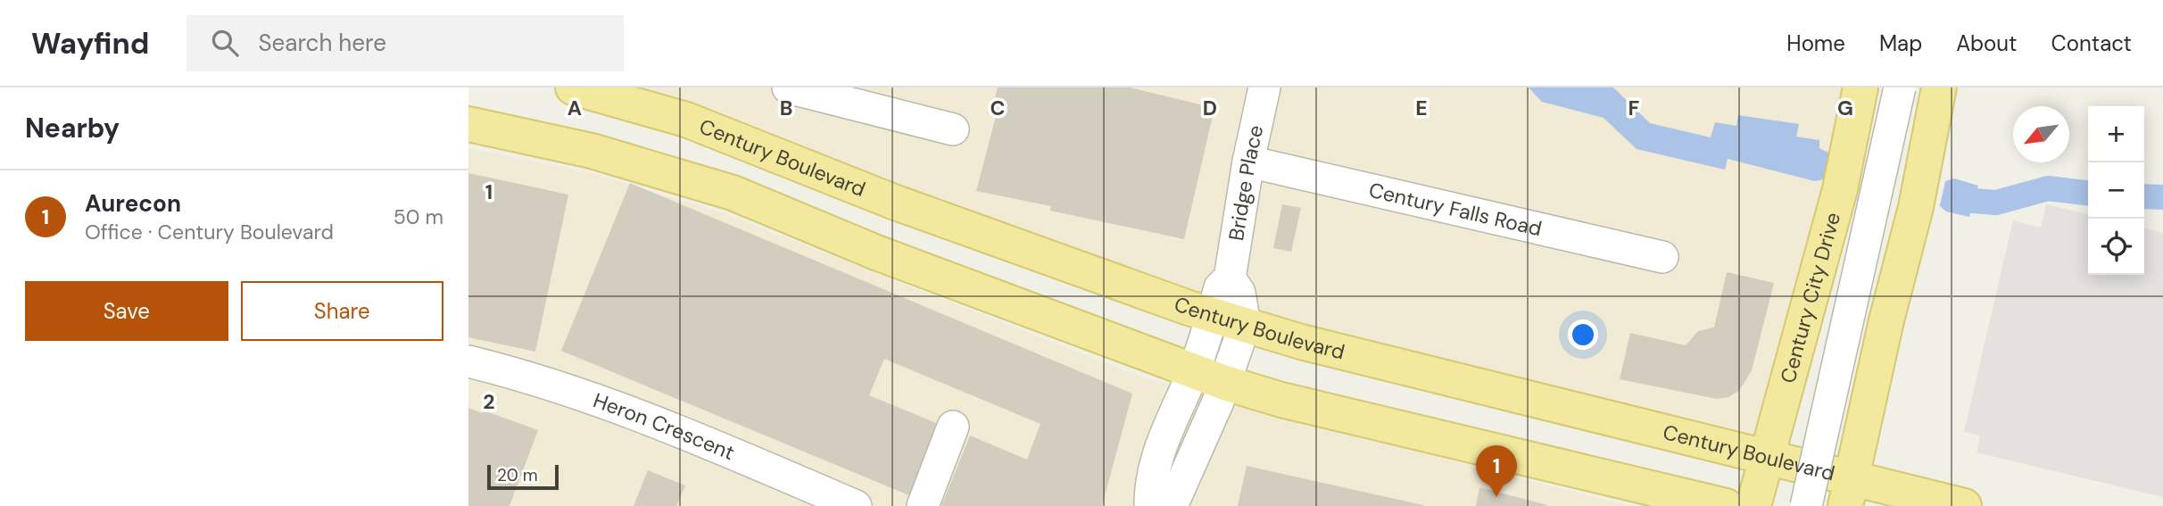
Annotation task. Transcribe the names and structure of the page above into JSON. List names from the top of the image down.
{
  "streets": {
    "main road": ["Century Boulevard", "Century City Drive"],
    "street": ["Bridge Place", "Century Falls Road", "Heron Crescent"]
  },
  "crossings": [
    ["Century Boulevard", "Bridge Place"],
    ["Century Boulevard", "Century City Drive"],
    ["Bridge Place", "Century Falls Road"]
  ],
  "scale_bar": "20 m",
  "north": "bottom left",
  "page": {
    "header": "Wayfind",
    "search": "Search here",
    "nav": [
      "Home",
      "Map",
      "About",
      "Contact"
    ],
    "heading": "Nearby",
    "map_buttons": ["+", "−"],
    "list": [
      {
        "mark": "1",
        "name": "Aurecon",
        "note": "Office · Century Boulevard",
        "value": "50 m"
      }
    ],
    "buttons": ["Save", "Share"],
    "pins": "1",
    "scale": "20 m"
  },
  "grid": {
    "columns": [
      "A",
      "B",
      "C",
      "D",
      "E",
      "F",
      "G"
    ],
    "rows": ["1", "2"]
  }
}
